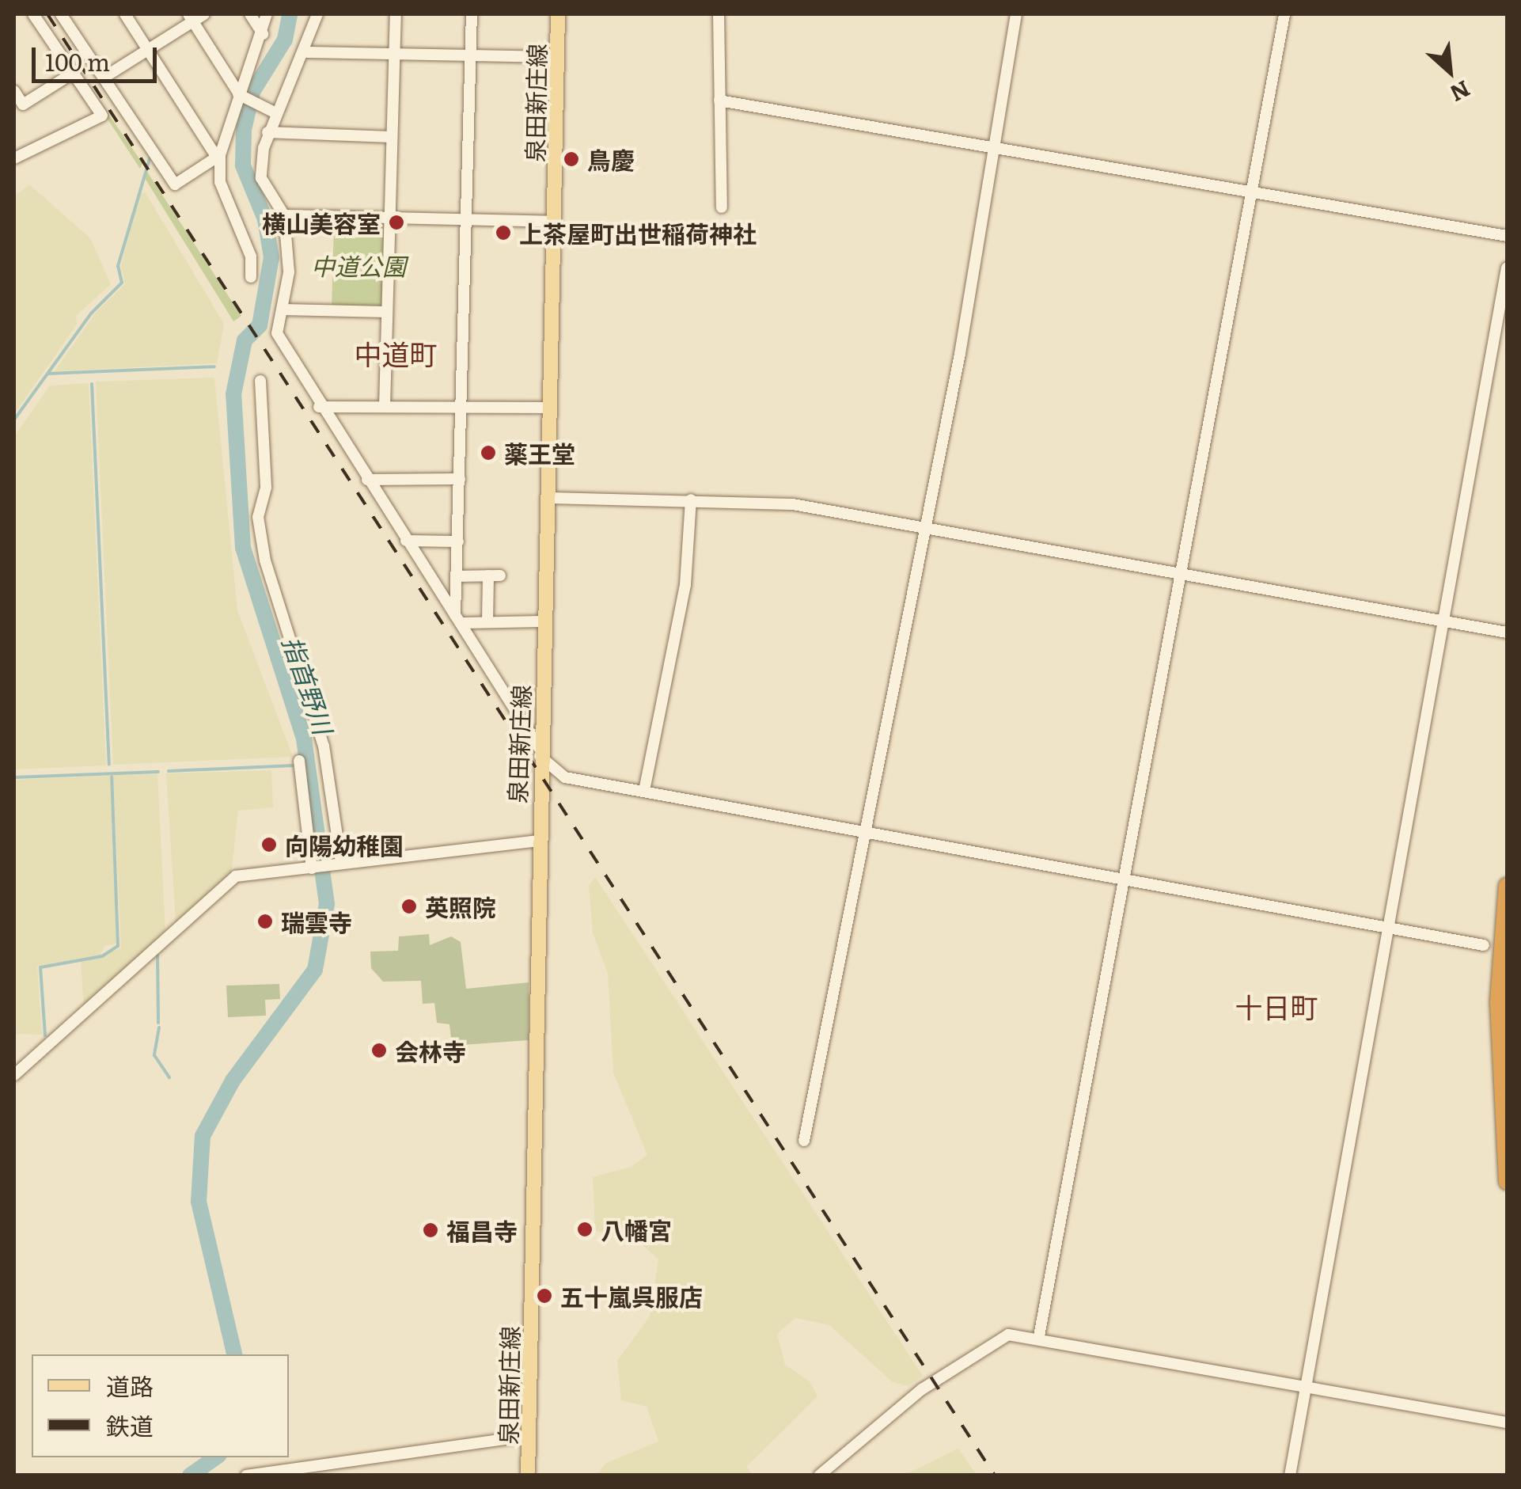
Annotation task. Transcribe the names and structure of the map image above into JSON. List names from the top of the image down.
{
  "streets": {
    "main road": ["泉田新庄線"]
  },
  "districts": ["中道町", "十日町"],
  "water": ["指首野川"],
  "parks": ["中道公園"],
  "places": [
    "鳥慶",
    "横山美容室",
    "上茶屋町出世稲荷神社",
    "薬王堂",
    "向陽幼稚園",
    "英照院",
    "瑞雲寺",
    "会林寺",
    "八幡宮",
    "福昌寺",
    "五十嵐呉服店"
  ],
  "legend": ["道路", "鉄道"],
  "scale_bar": "100 m",
  "north": "bottom right"
}
